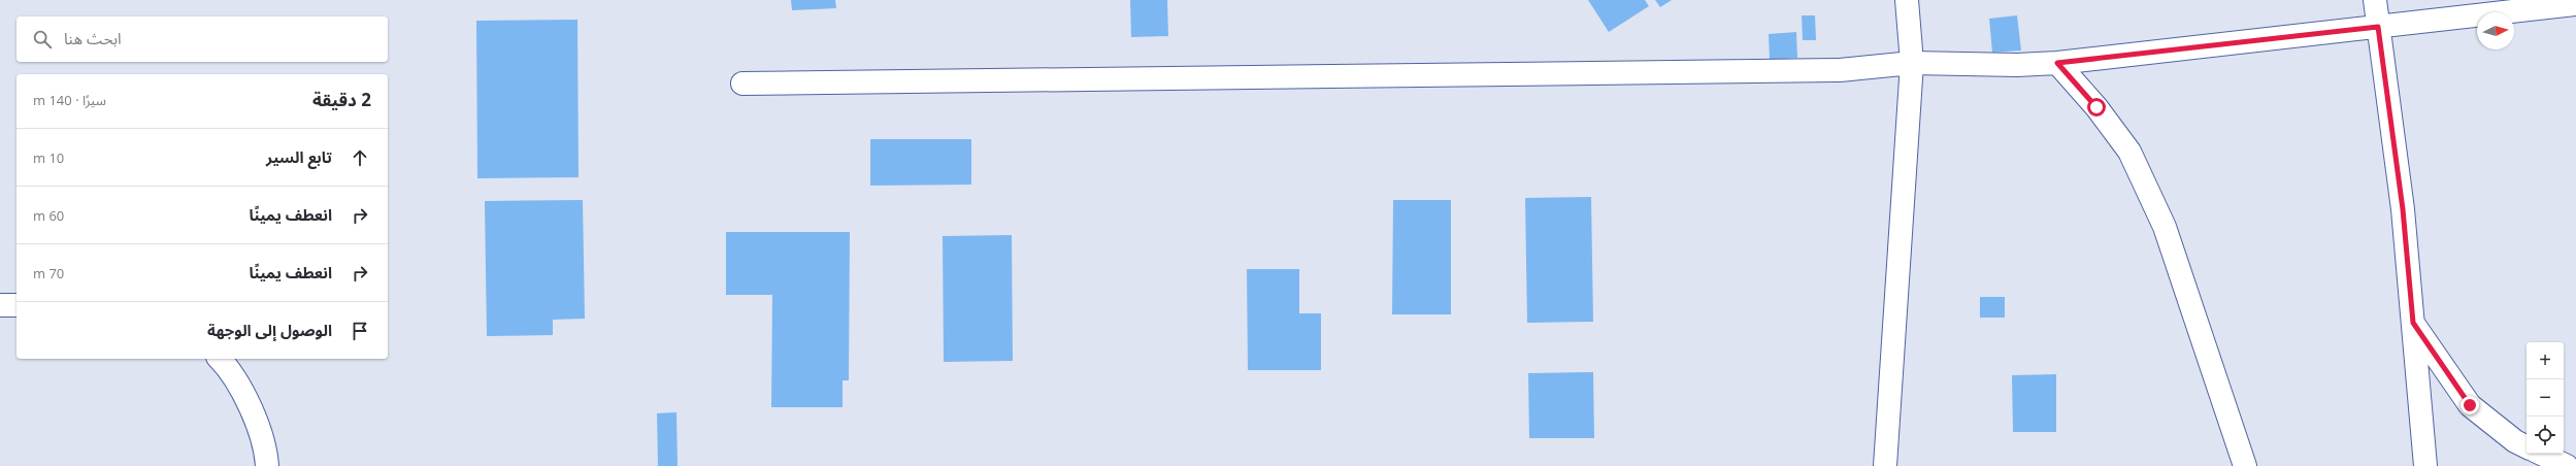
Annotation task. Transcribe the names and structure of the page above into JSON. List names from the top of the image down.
{
  "north": "right",
  "page": {
    "search": "ابحث هنا",
    "heading": ["2 دقيقة", "سيرًا · 140 m"],
    "list": [
      ["تابع السير", "10 m"],
      ["انعطف يمينًا", "60 m"],
      ["انعطف يمينًا", "70 m"],
      "الوصول إلى الوجهة"
    ],
    "map_buttons": ["+", "−"]
  }
}
